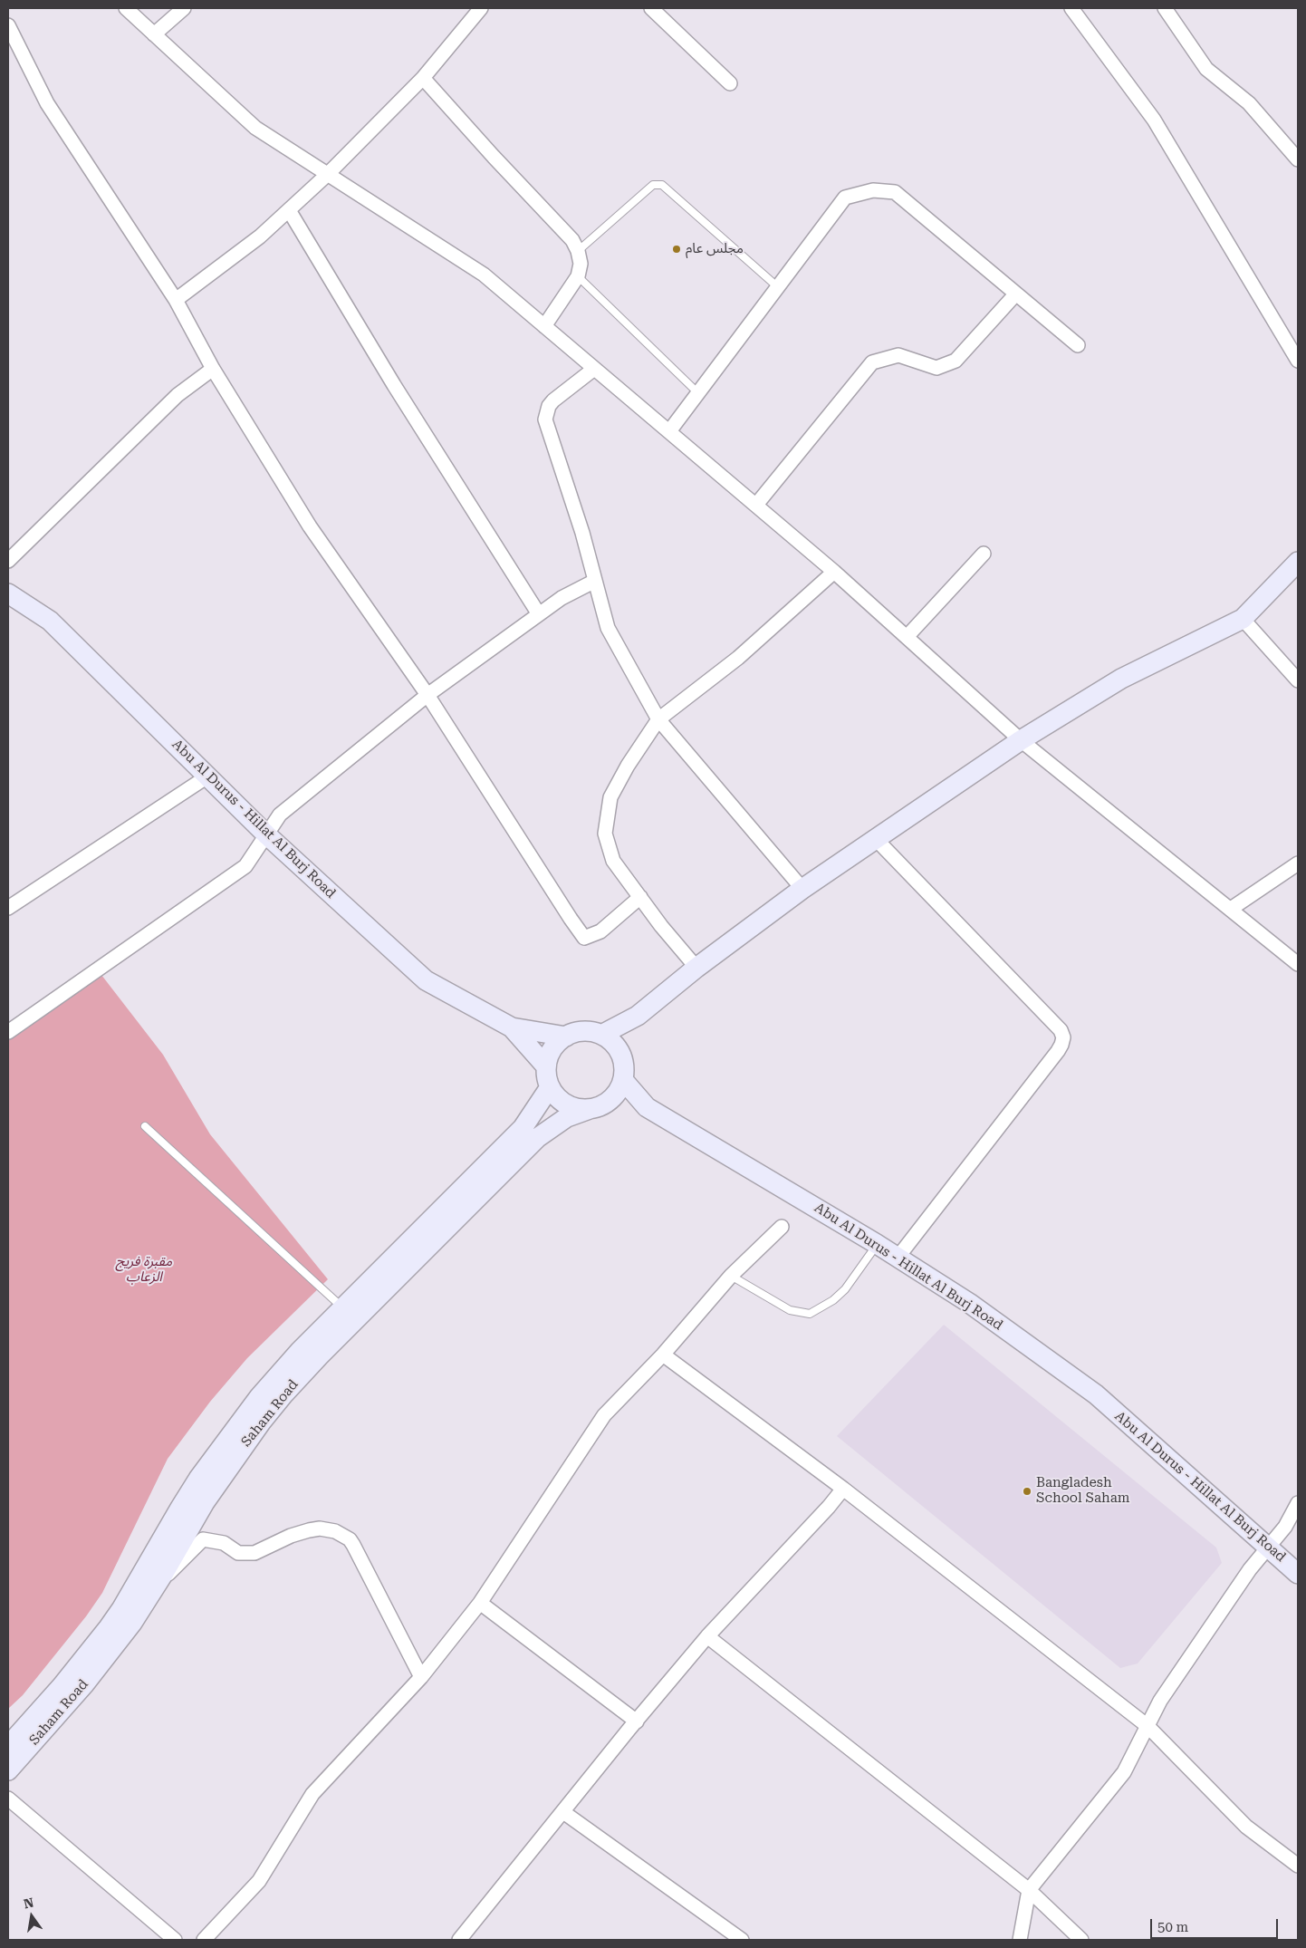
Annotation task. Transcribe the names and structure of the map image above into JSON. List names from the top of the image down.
{
  "streets": {
    "main road": ["Abu Al Durus - Hillat Al Burj Road", "Saham Road"]
  },
  "crossings": [
    ["Abu Al Durus - Hillat Al Burj Road", "Saham Road"]
  ],
  "parks": ["مقبرة فريج الزعاب"],
  "places": ["مجلس عام", "Bangladesh School Saham"],
  "scale_bar": "50 m",
  "north": "top"
}
